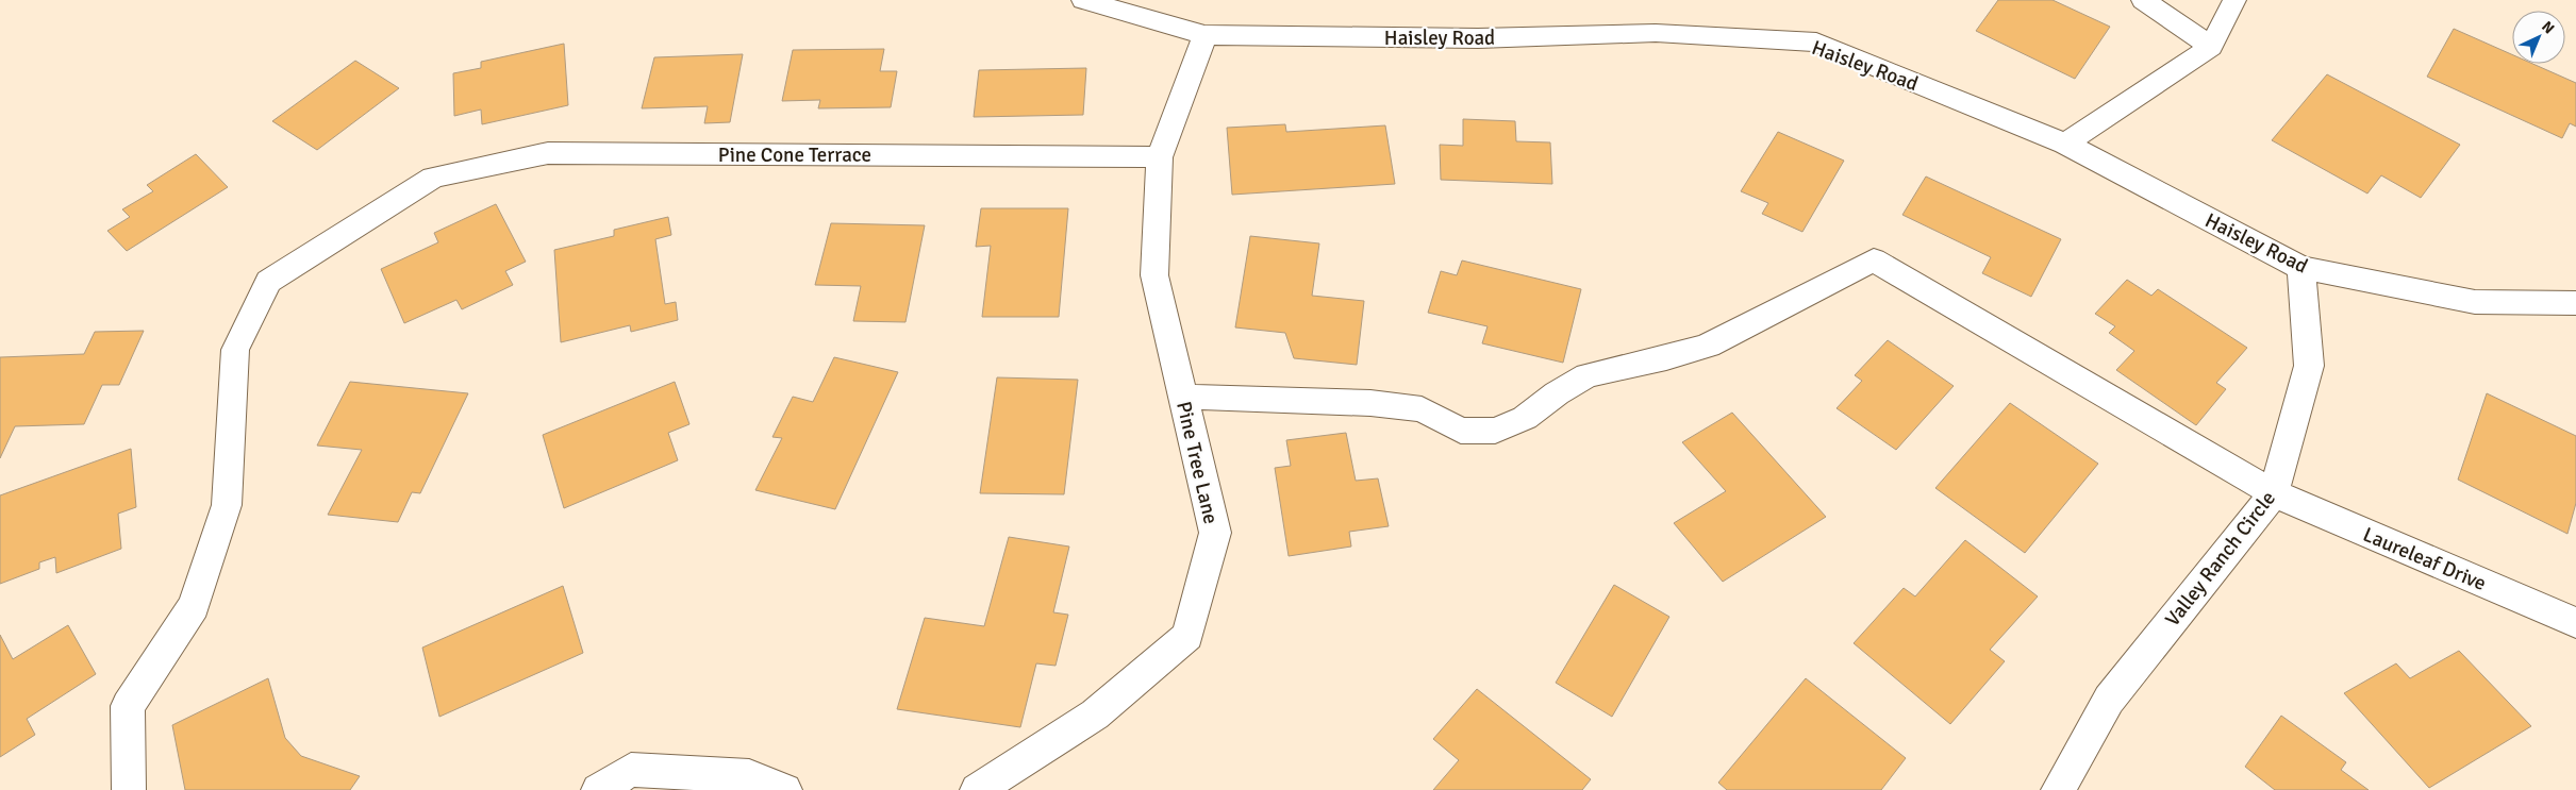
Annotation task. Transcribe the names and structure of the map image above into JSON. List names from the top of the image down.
{
  "streets": {
    "street": [
      "Haisley Road",
      "Pine Cone Terrace",
      "Pine Tree Lane",
      "Valley Ranch Circle",
      "Laureleaf Drive"
    ]
  },
  "crossings": [
    ["Haisley Road", "Pine Tree Lane"],
    ["Haisley Road", "Valley Ranch Circle"],
    ["Pine Cone Terrace", "Pine Tree Lane"],
    ["Pine Tree Lane", "Laureleaf Drive"],
    ["Valley Ranch Circle", "Laureleaf Drive"]
  ],
  "north": "top right"
}
